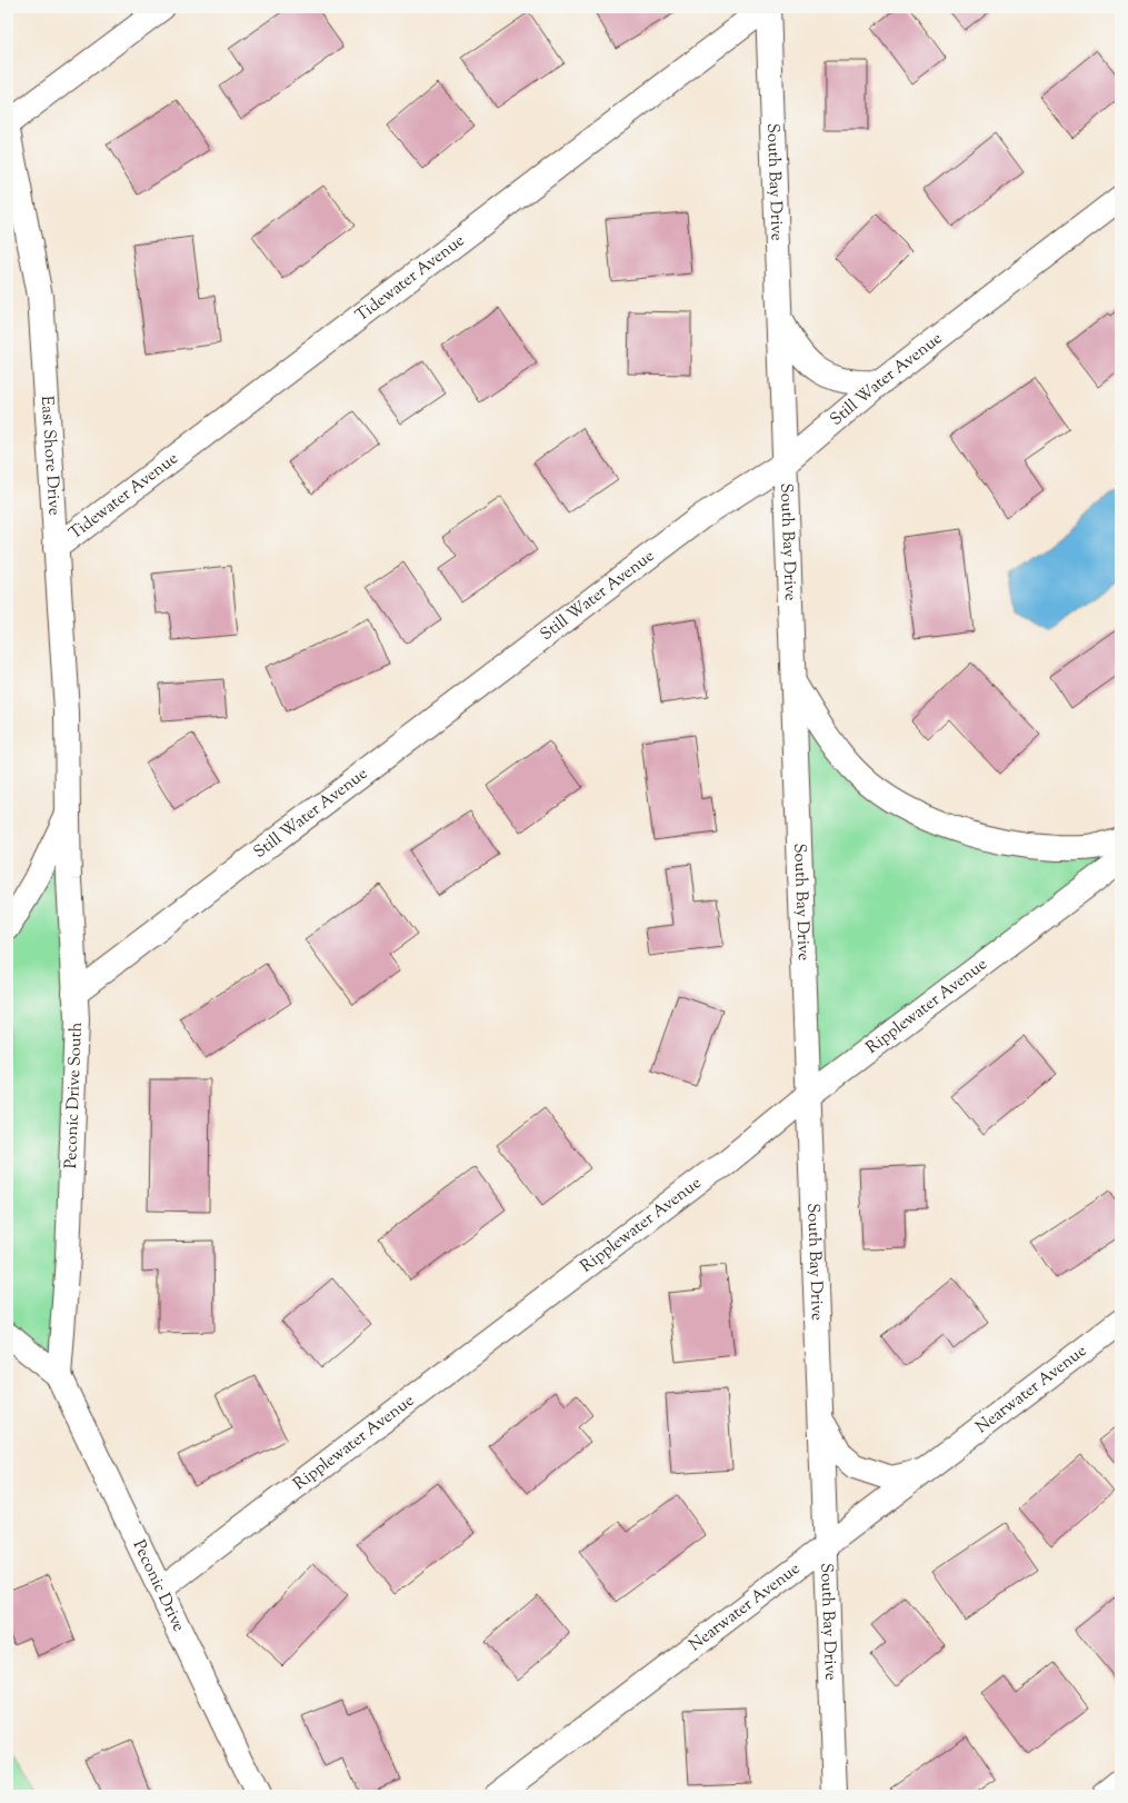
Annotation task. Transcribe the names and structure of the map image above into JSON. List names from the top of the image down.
{
  "streets": {
    "street": [
      "South Bay Drive",
      "Tidewater Avenue",
      "Still Water Avenue",
      "East Shore Drive",
      "Ripplewater Avenue",
      "Peconic Drive South",
      "Nearwater Avenue",
      "Peconic Drive"
    ]
  },
  "crossings": [
    ["South Bay Drive", "Tidewater Avenue"],
    ["South Bay Drive", "Still Water Avenue"],
    ["South Bay Drive", "Ripplewater Avenue"],
    ["South Bay Drive", "Nearwater Avenue"],
    ["Tidewater Avenue", "East Shore Drive"],
    ["Still Water Avenue", "Peconic Drive South"],
    ["East Shore Drive", "Peconic Drive South"],
    ["Ripplewater Avenue", "Peconic Drive"],
    ["Peconic Drive South", "Peconic Drive"]
  ]
}
